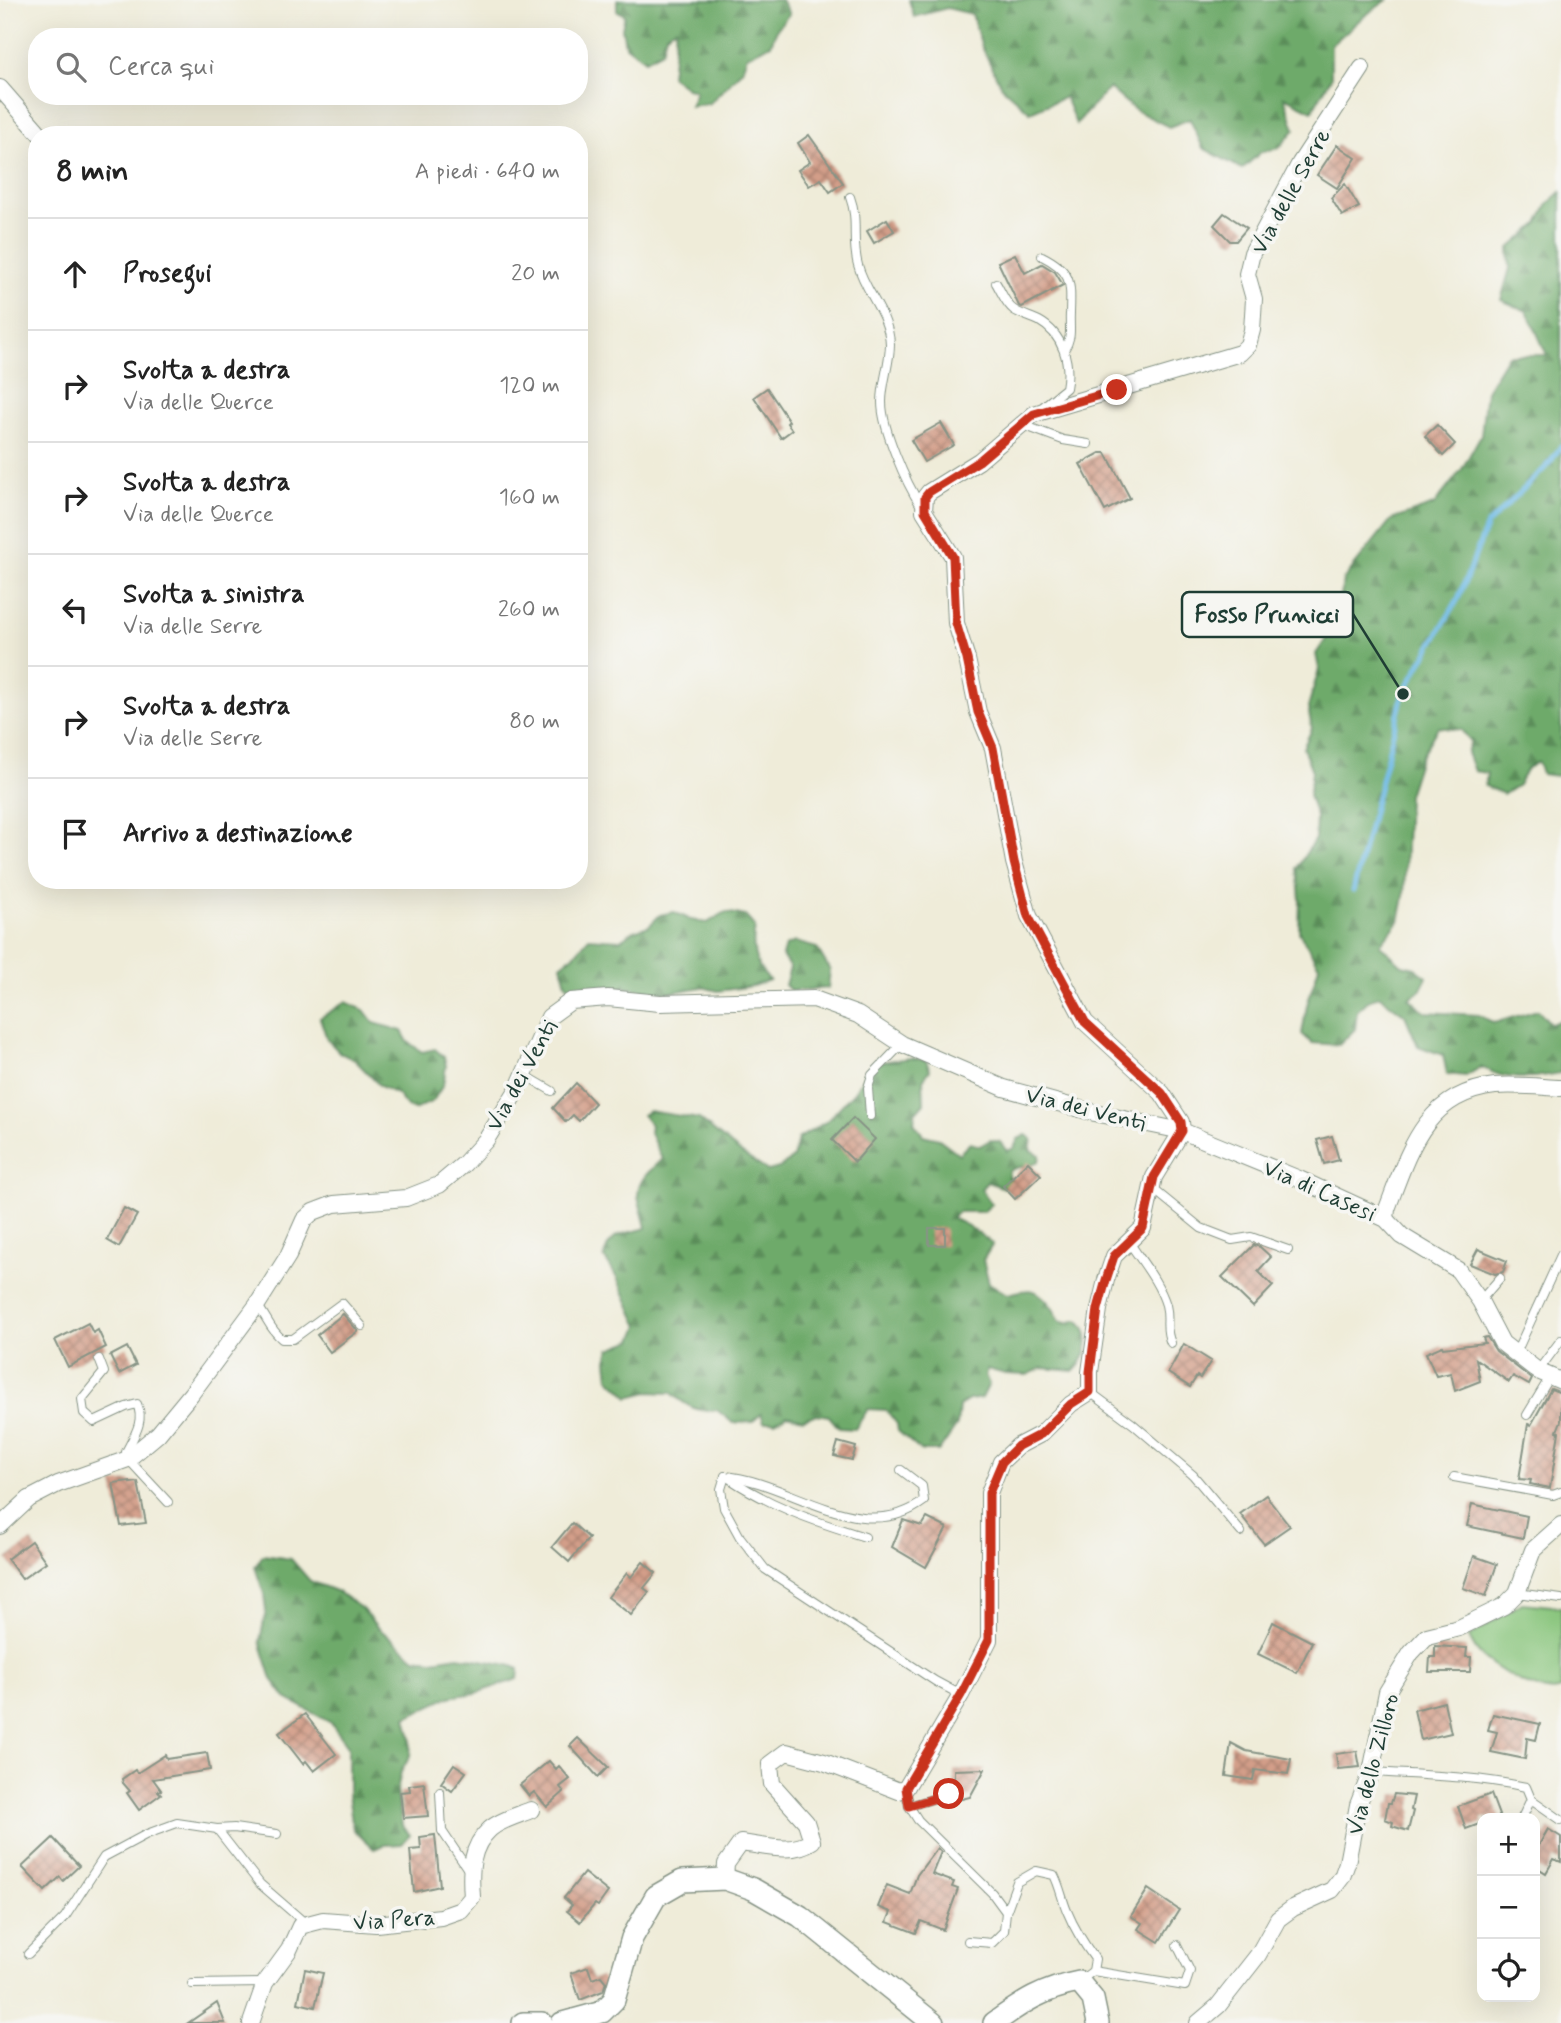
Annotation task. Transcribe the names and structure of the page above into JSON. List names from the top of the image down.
{
  "streets": {
    "street": [
      "Via delle Serre",
      "Via dei Venti",
      "Via di Casesi",
      "Via dello Zilloro",
      "Via Pera"
    ]
  },
  "crossings": [
    ["Via dei Venti", "Via di Casesi"]
  ],
  "places": ["Fosso Prunicci"],
  "page": {
    "search": "Cerca qui",
    "heading": ["8 min", "A piedi · 640 m"],
    "list": [
      ["Prosegui", "20 m"],
      ["Svolta a destra", "Via delle Querce", "120 m"],
      ["Svolta a destra", "Via delle Querce", "160 m"],
      ["Svolta a sinistra", "Via delle Serre", "260 m"],
      ["Svolta a destra", "Via delle Serre", "80 m"],
      "Arrivo a destinazione"
    ],
    "map_buttons": ["+", "−"]
  }
}
